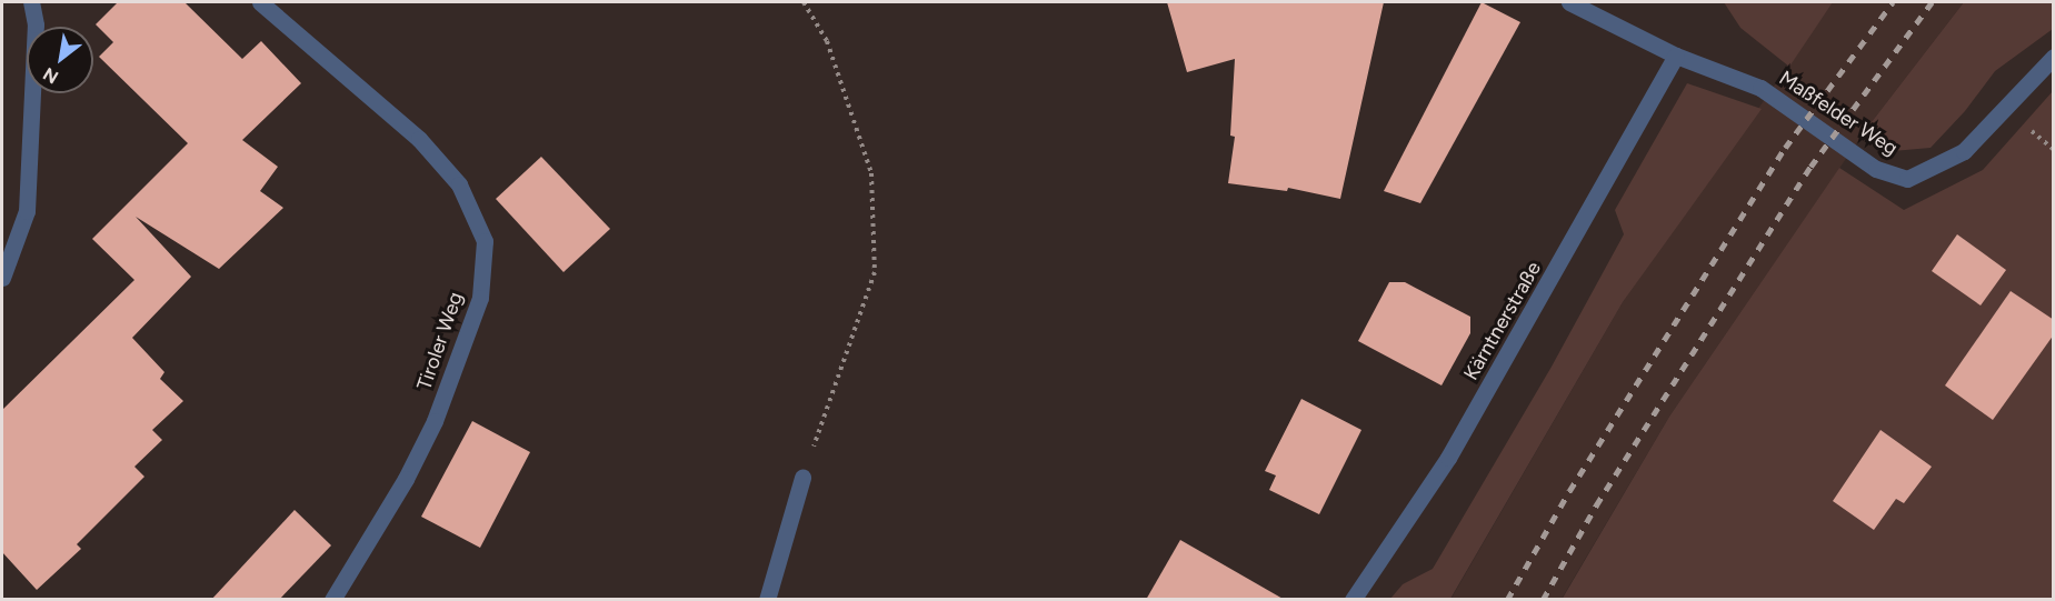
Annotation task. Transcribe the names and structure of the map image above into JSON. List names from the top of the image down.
{
  "streets": {
    "street": ["Maßfelder Weg", "Kärntnerstraße", "Tiroler Weg"]
  },
  "crossings": [
    ["Maßfelder Weg", "Kärntnerstraße"]
  ],
  "north": "bottom left"
}
